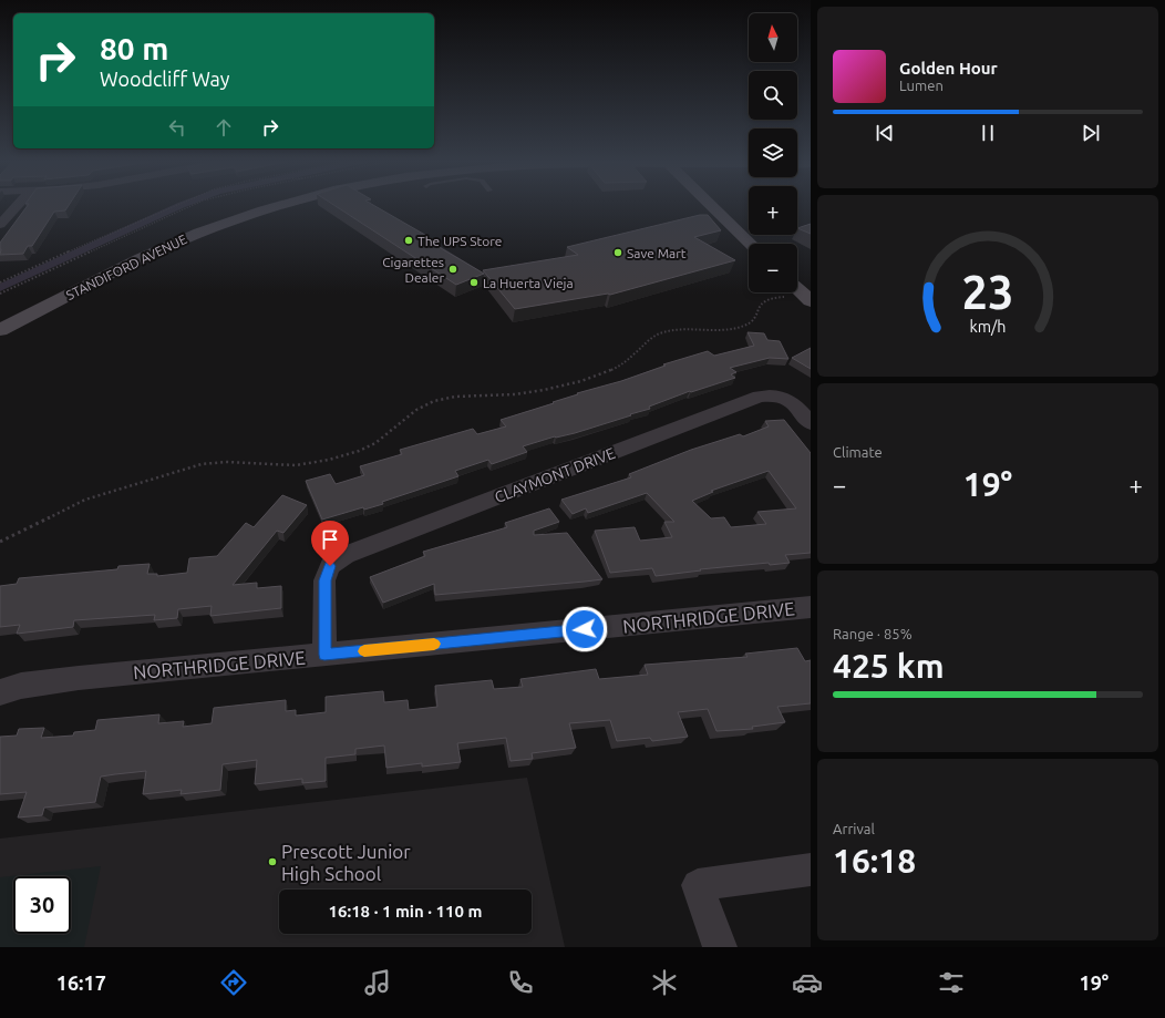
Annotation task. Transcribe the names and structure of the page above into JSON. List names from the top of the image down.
{
  "streets": {
    "main road": ["STANDIFORD AVENUE"],
    "street": ["CLAYMONT DRIVE", "NORTHRIDGE DRIVE"]
  },
  "crossings": [
    ["CLAYMONT DRIVE", "NORTHRIDGE DRIVE"]
  ],
  "places": [
    "The UPS Store",
    "Save Mart",
    "Cigarettes Dealer",
    "La Huerta Vieja",
    "Prescott Junior High School"
  ],
  "north": "top",
  "page": {
    "map_buttons": ["+", "−"],
    "turn": ["80 m", "Woodcliff Way"],
    "song": ["Golden Hour", "Lumen"],
    "tile": [
      "Climate",
      ["Range · 85%", "425 km"],
      ["Arrival", "16:18"]
    ],
    "heat": ["−", "19°", "+"],
    "limit": "30",
    "trip": "16:18 · 1 min · 110 m",
    "tabs": ["16:17", "19°"],
    "gauge": ["23", "km/h"]
  }
}
